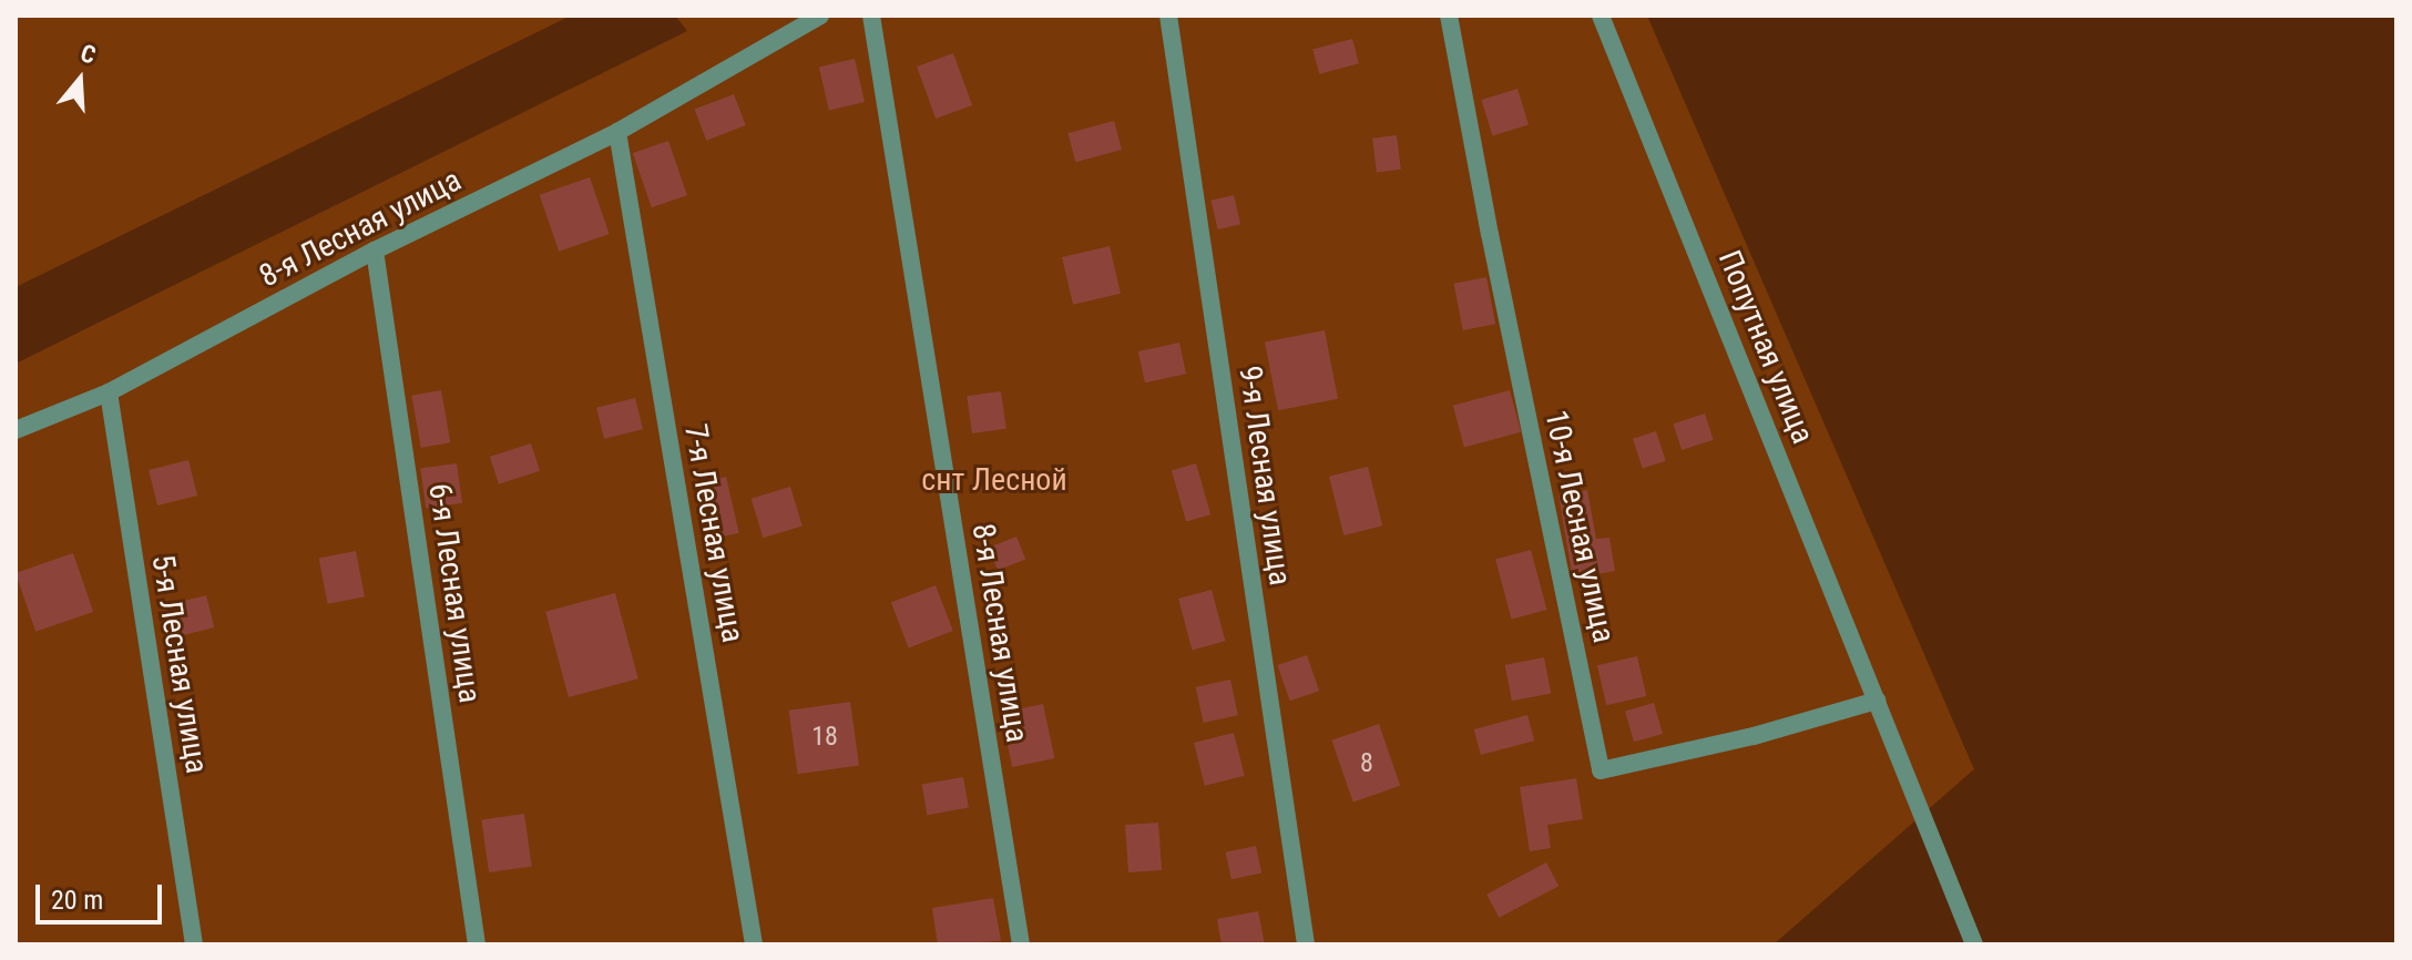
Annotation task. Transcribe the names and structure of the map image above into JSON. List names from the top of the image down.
{
  "streets": {
    "street": [
      "8-я Лесная улица",
      "Попутная улица",
      "9-я Лесная улица",
      "10-я Лесная улица",
      "7-я Лесная улица",
      "6-я Лесная улица",
      "5-я Лесная улица"
    ]
  },
  "crossings": [
    ["8-я Лесная улица", "7-я Лесная улица"],
    ["8-я Лесная улица", "6-я Лесная улица"],
    ["8-я Лесная улица", "5-я Лесная улица"],
    ["Попутная улица", "10-я Лесная улица"]
  ],
  "parks": ["снт Лесной"],
  "house_numbers": ["18", "8"],
  "scale_bar": "20 m",
  "north": "top"
}
